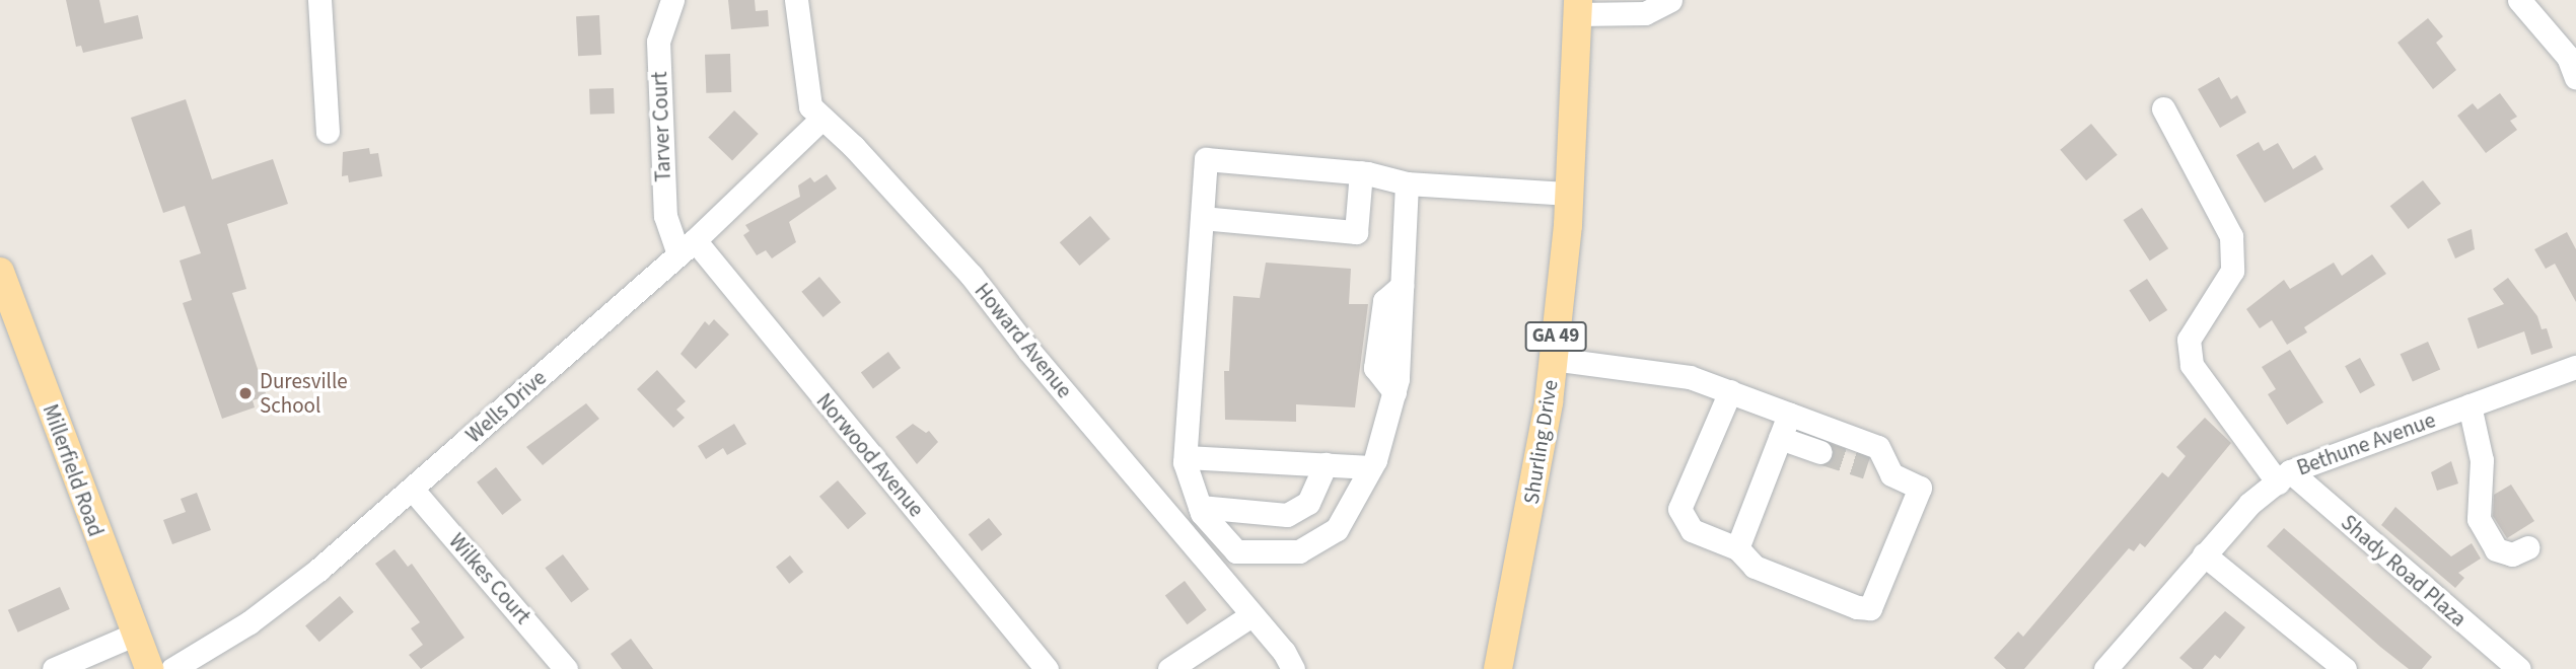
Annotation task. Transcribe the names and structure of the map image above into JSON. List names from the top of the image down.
{
  "streets": {
    "main road": ["GA 49", "Shurling Drive", "Millerfield Road"],
    "street": [
      "Tarver Court",
      "Howard Avenue",
      "Wells Drive",
      "Bethune Avenue",
      "Norwood Avenue",
      "Shady Road Plaza",
      "Wilkes Court"
    ]
  },
  "crossings": [
    ["Tarver Court", "Wells Drive"],
    ["Tarver Court", "Norwood Avenue"],
    ["Howard Avenue", "Wells Drive"],
    ["Wells Drive", "Norwood Avenue"],
    ["Wells Drive", "Wilkes Court"],
    ["Bethune Avenue", "Shady Road Plaza"]
  ],
  "places": ["Duresville School"]
}
